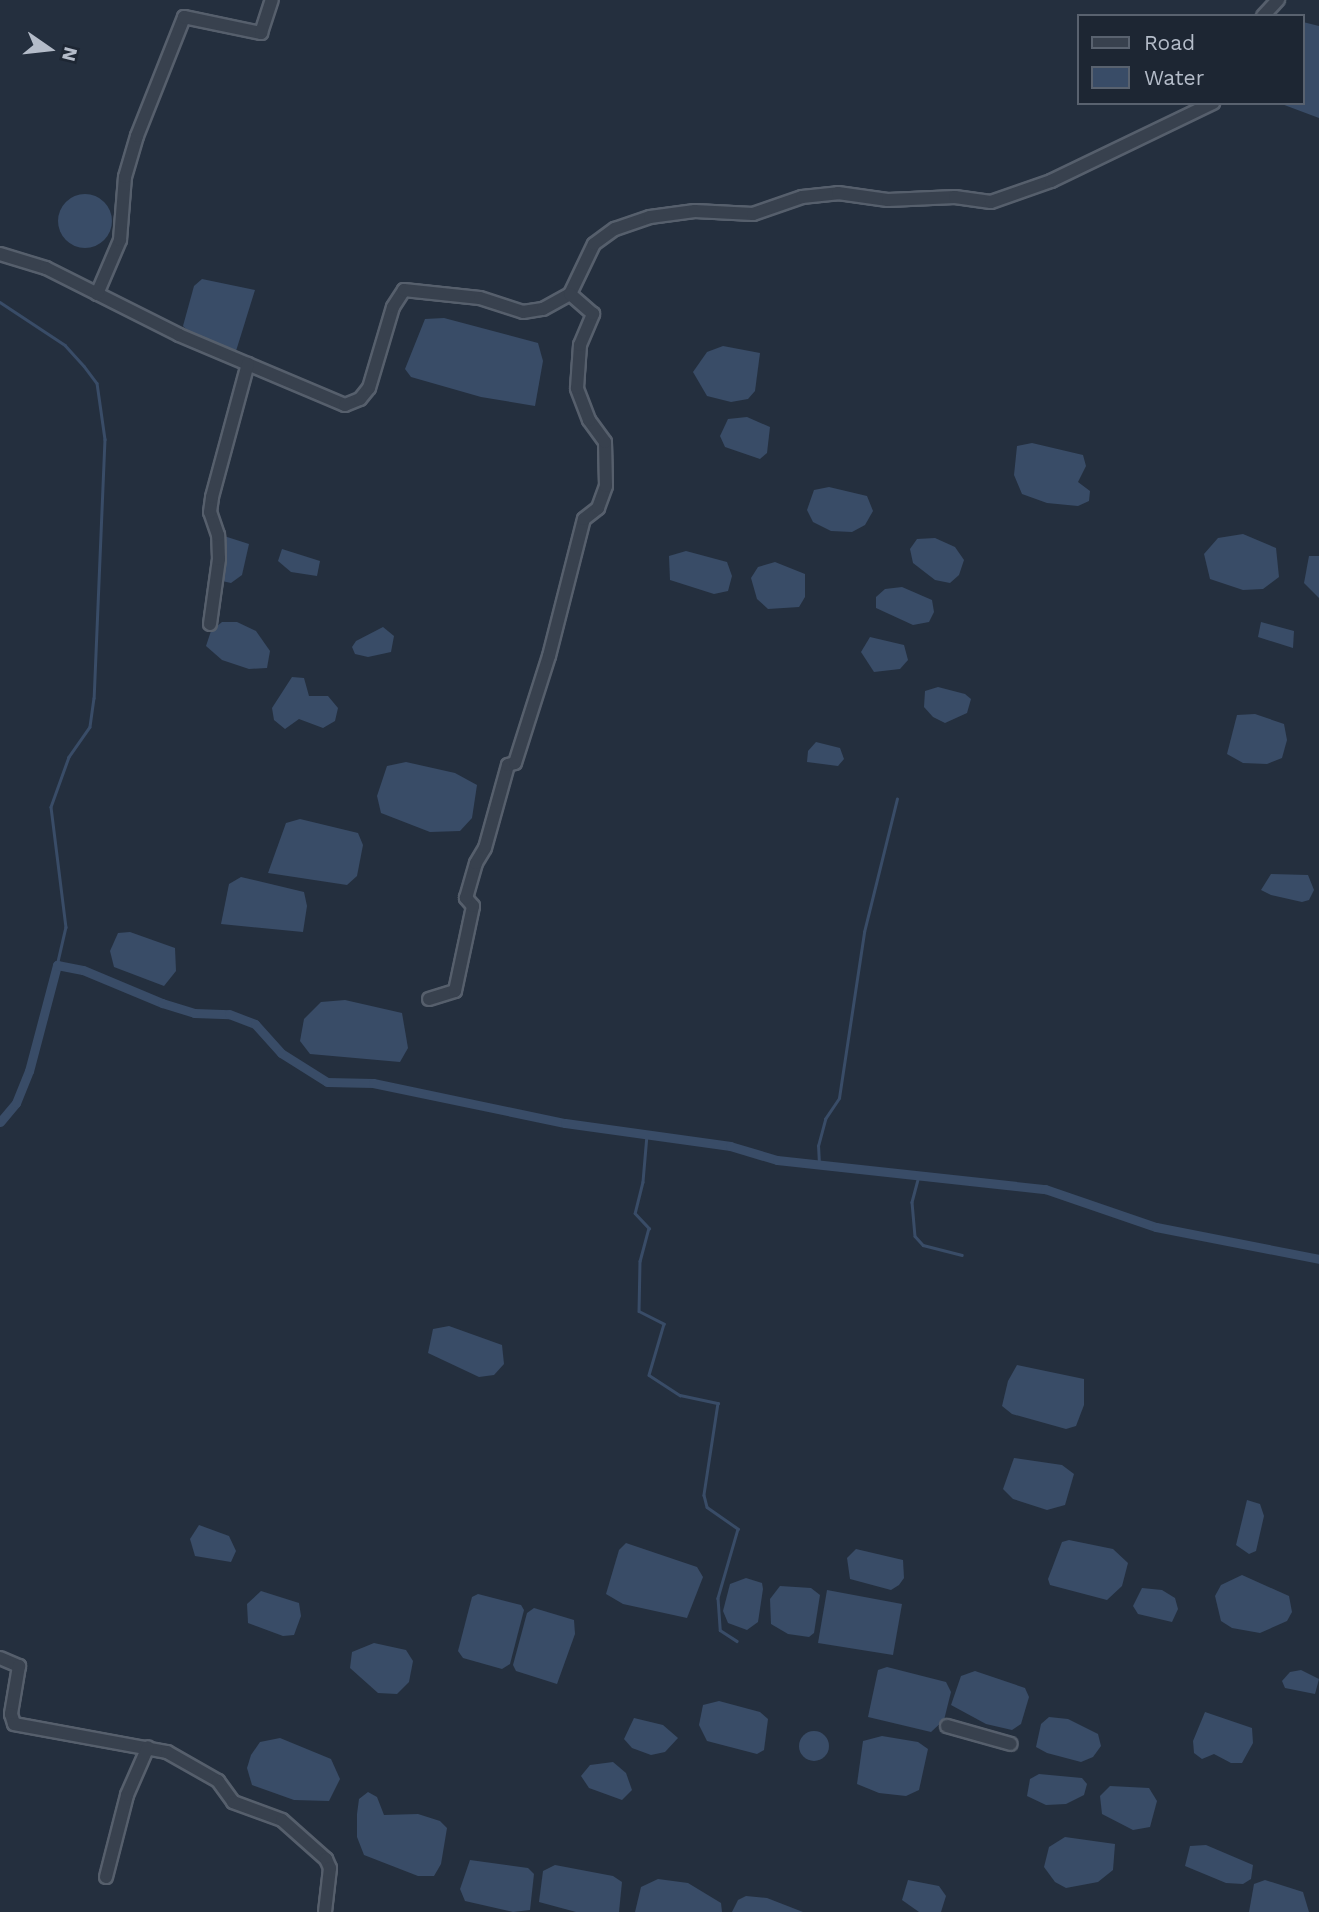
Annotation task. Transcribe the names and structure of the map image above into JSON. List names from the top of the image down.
{
  "legend": ["Road", "Water"],
  "north": "right"
}
